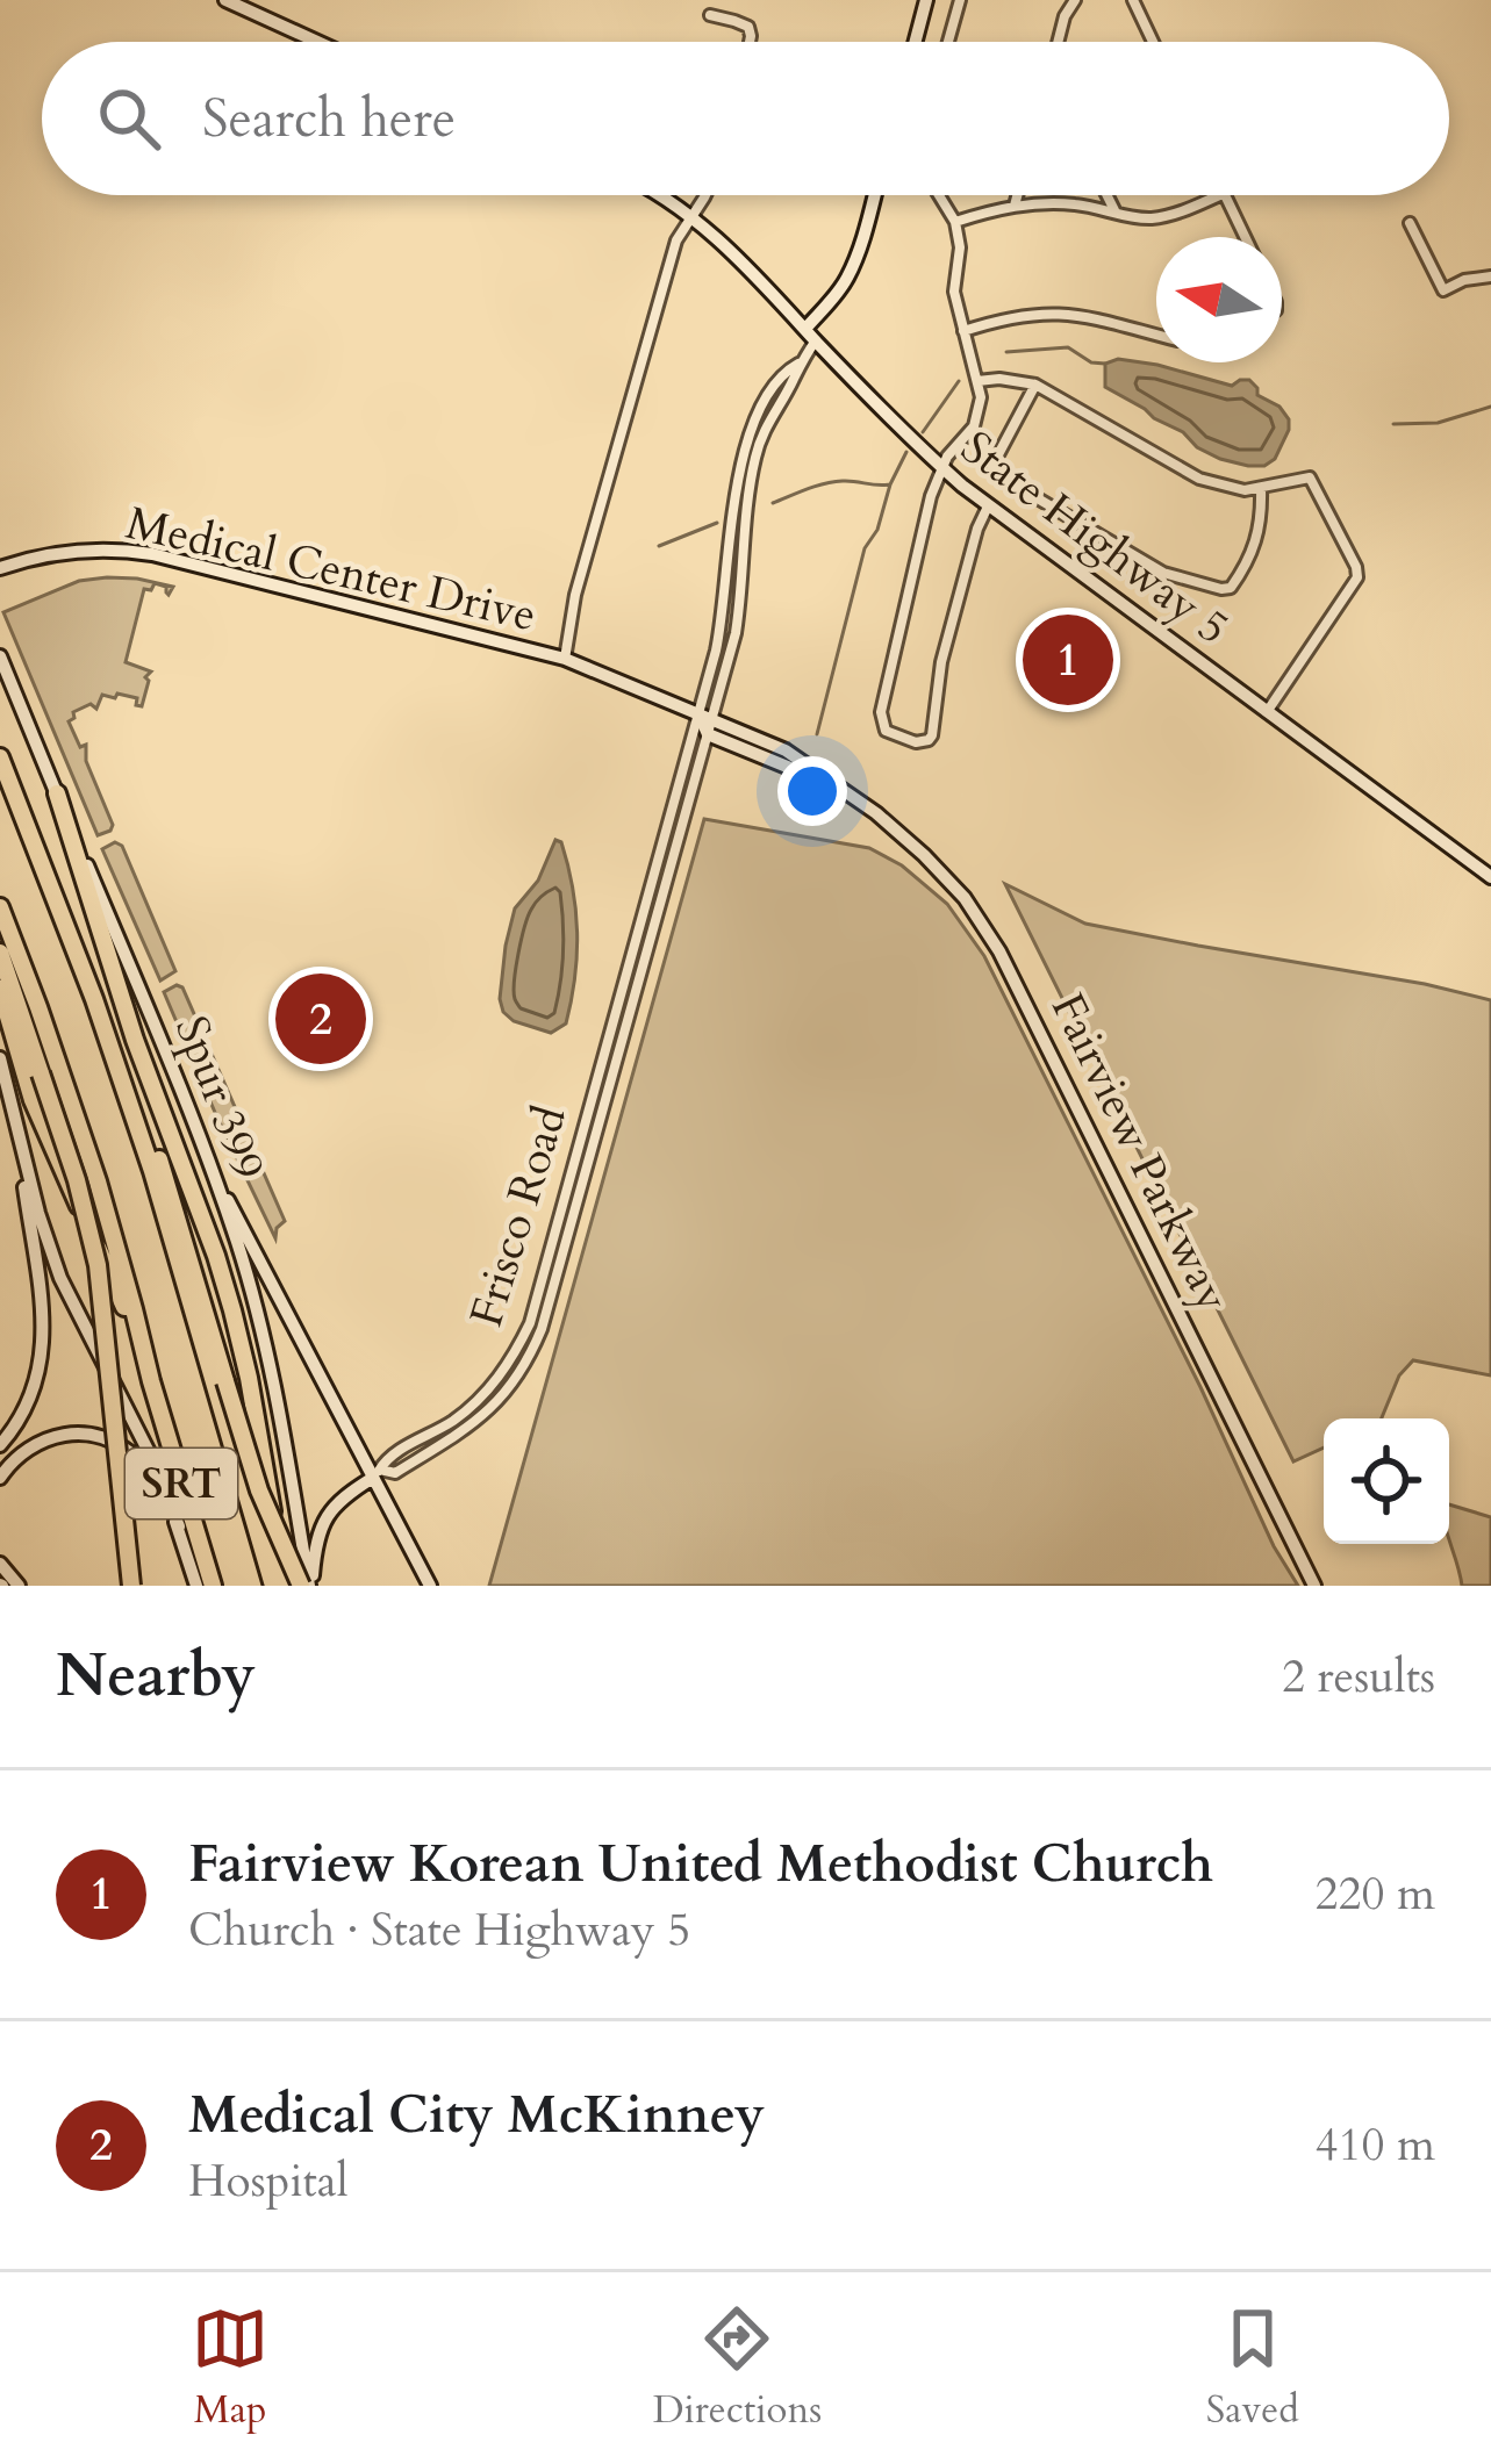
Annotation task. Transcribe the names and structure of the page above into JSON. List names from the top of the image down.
{
  "streets": {
    "highway": ["SRT"],
    "main road": [
      "State Highway 5",
      "Medical Center Drive",
      "Spur 399",
      "Fairview Parkway"
    ],
    "street": ["Frisco Road"]
  },
  "crossings": [
    ["Medical Center Drive", "Fairview Parkway"],
    ["Fairview Parkway", "Frisco Road"]
  ],
  "north": "left",
  "page": {
    "search": "Search here",
    "pins": ["1", "2"],
    "heading": ["Nearby", "2 results"],
    "list": [
      {
        "mark": "1",
        "name": "Fairview Korean United Methodist Church",
        "note": "Church · State Highway 5",
        "value": "220 m"
      },
      {
        "mark": "2",
        "name": "Medical City McKinney",
        "note": "Hospital",
        "value": "410 m"
      }
    ],
    "nav": ["Map", "Directions", "Saved"]
  }
}
